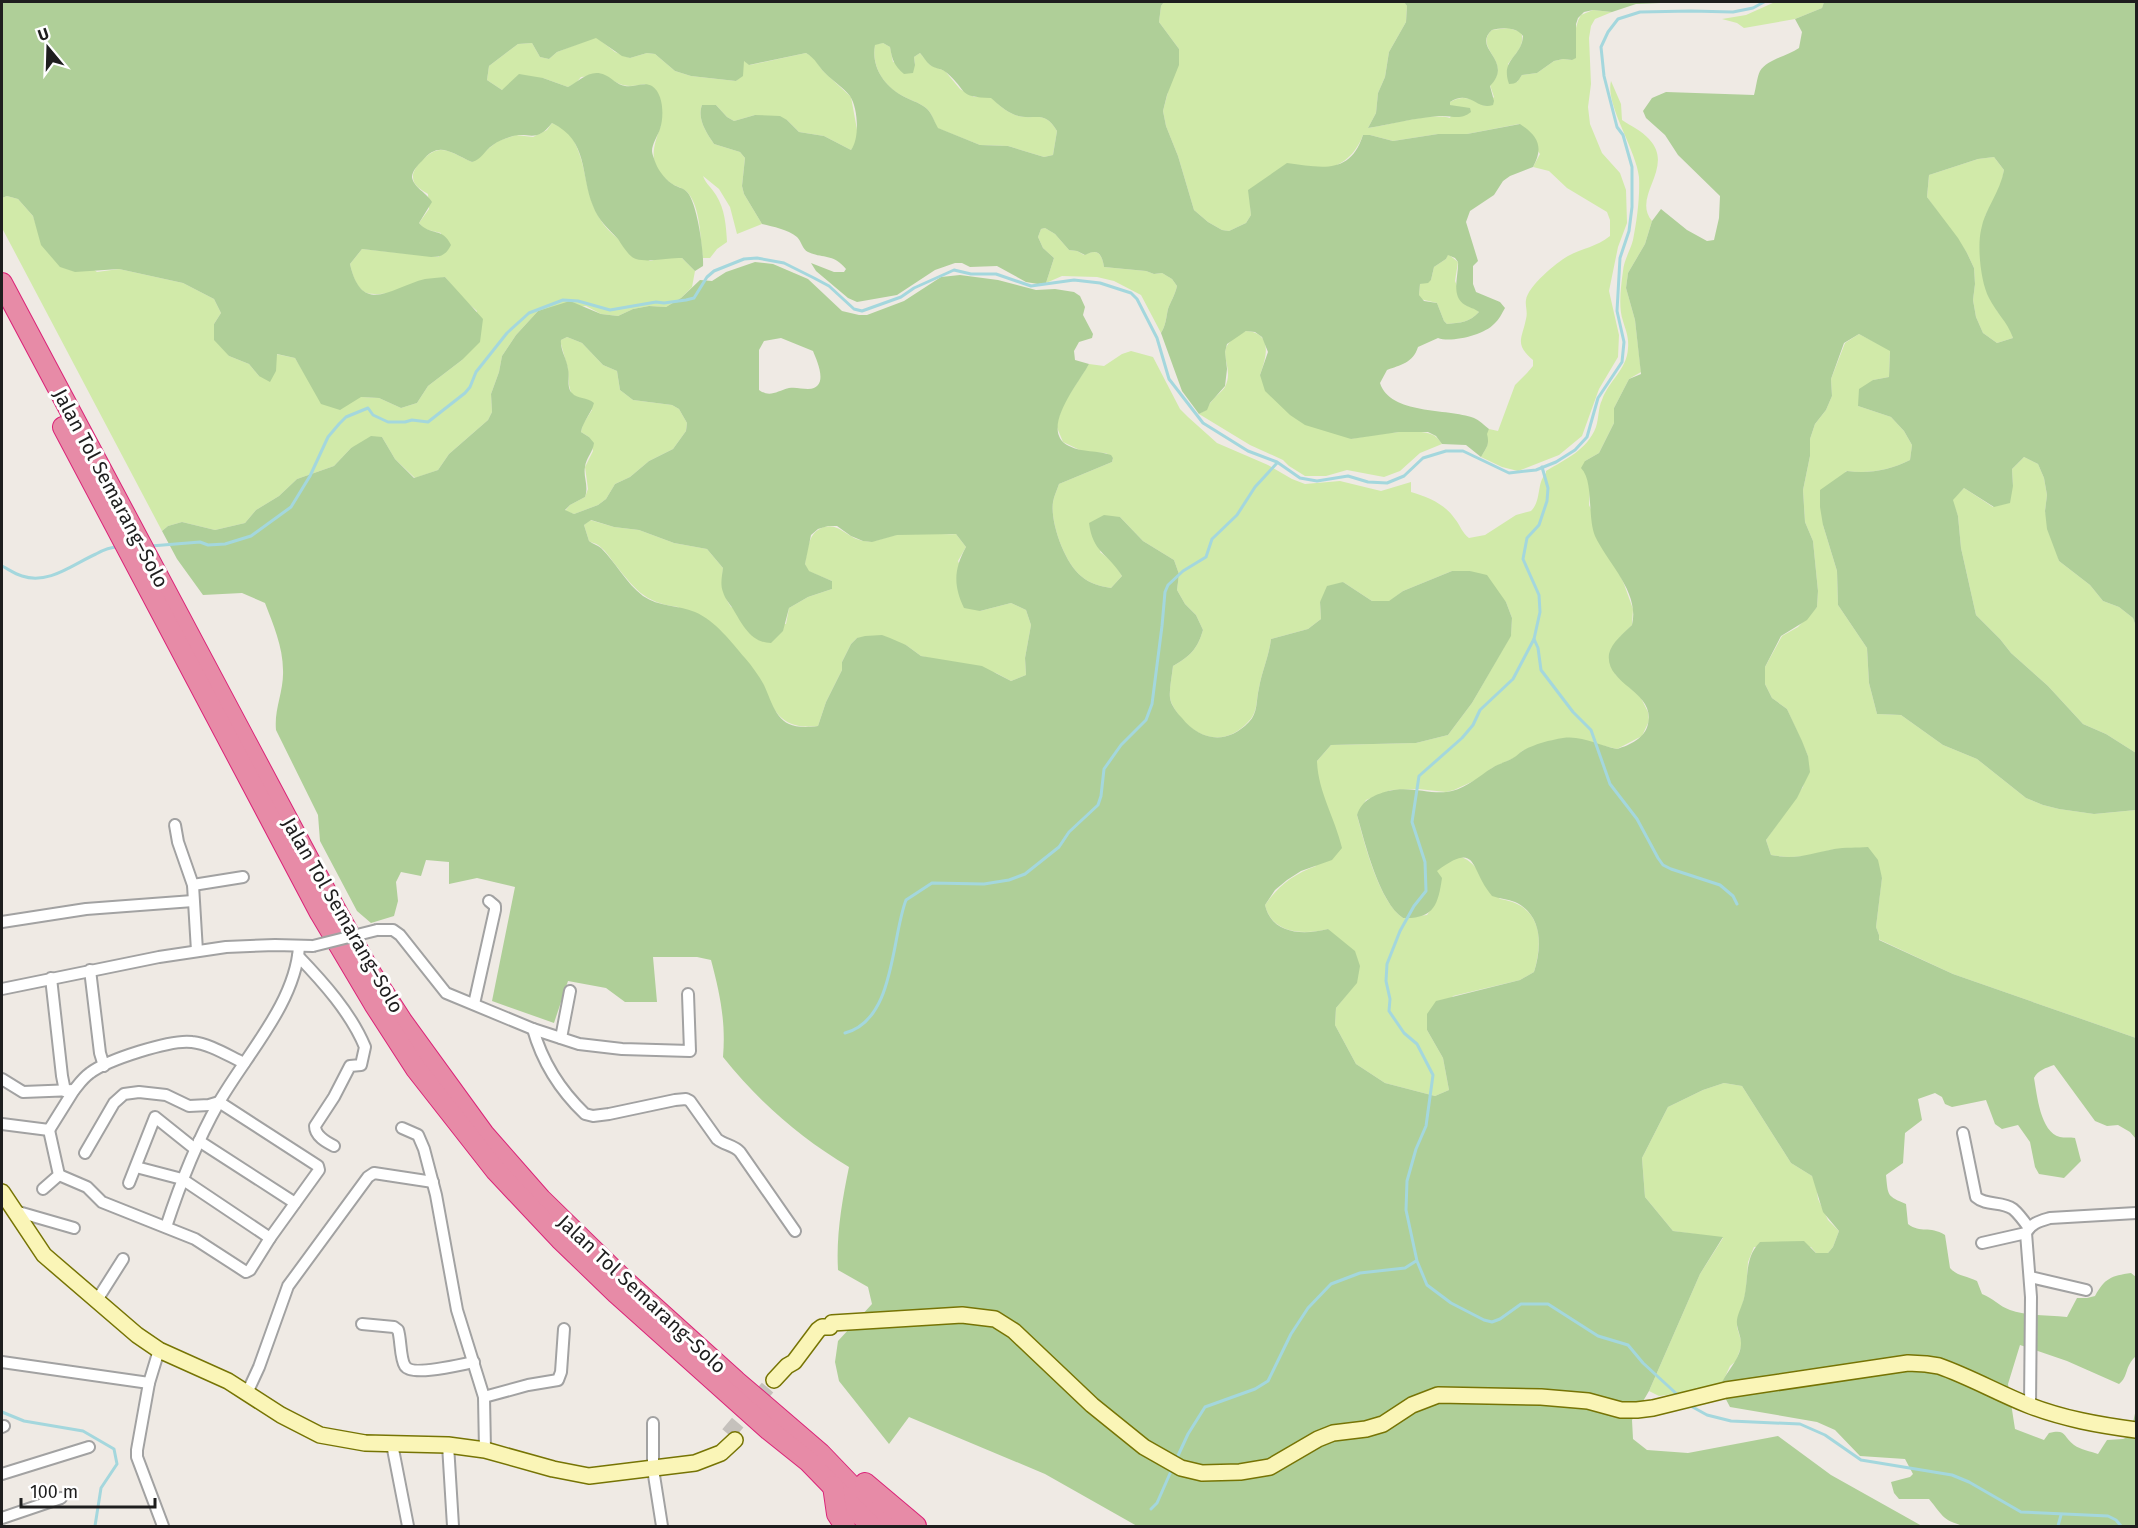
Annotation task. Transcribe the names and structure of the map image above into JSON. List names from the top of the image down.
{
  "streets": {
    "highway": ["Jalan Tol Semarang–Solo"]
  },
  "scale_bar": "100 m",
  "north": "top"
}
